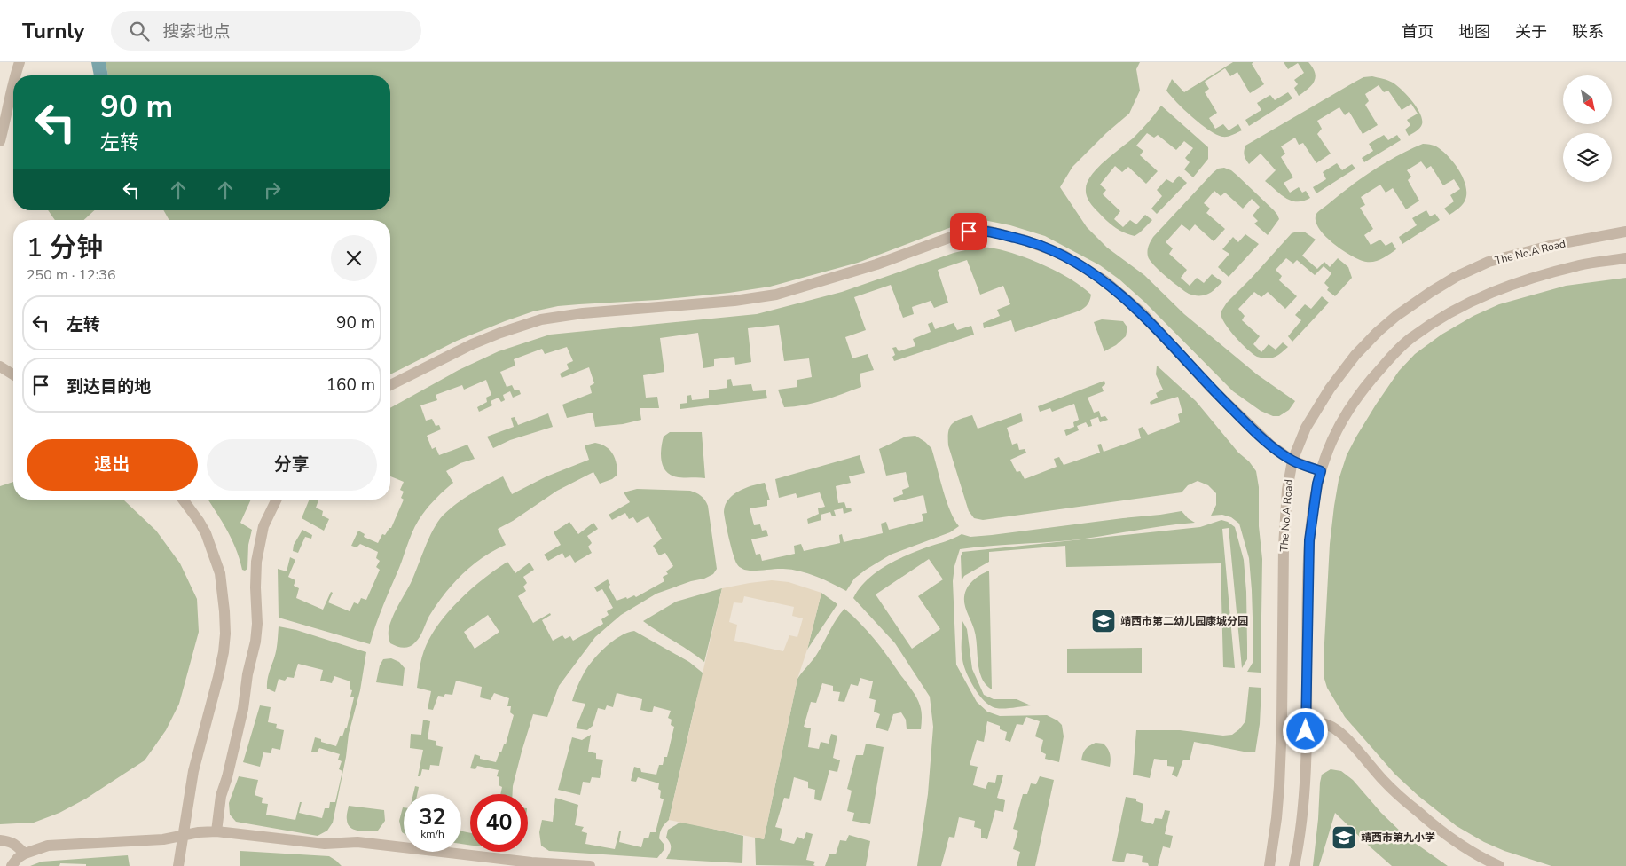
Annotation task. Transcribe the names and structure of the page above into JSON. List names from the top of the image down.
{
  "streets": {
    "street": ["The No.A Road"]
  },
  "places": {
    "school or university": ["靖西市第二幼儿园康城分园", "靖西市第九小学"]
  },
  "north": "bottom right",
  "page": {
    "header": "Turnly",
    "search": "搜索地点",
    "nav": [
      "首页",
      "地图",
      "关于",
      "联系"
    ],
    "turn": ["90 m", "左转"],
    "heading": ["1 分钟", "250 m · 12:36"],
    "list": [
      {
        "name": "左转",
        "value": "90 m"
      },
      {
        "name": "到达目的地",
        "value": "160 m"
      }
    ],
    "buttons": ["退出", "分享"],
    "speed": "32 km/h",
    "limit": "40"
  }
}
